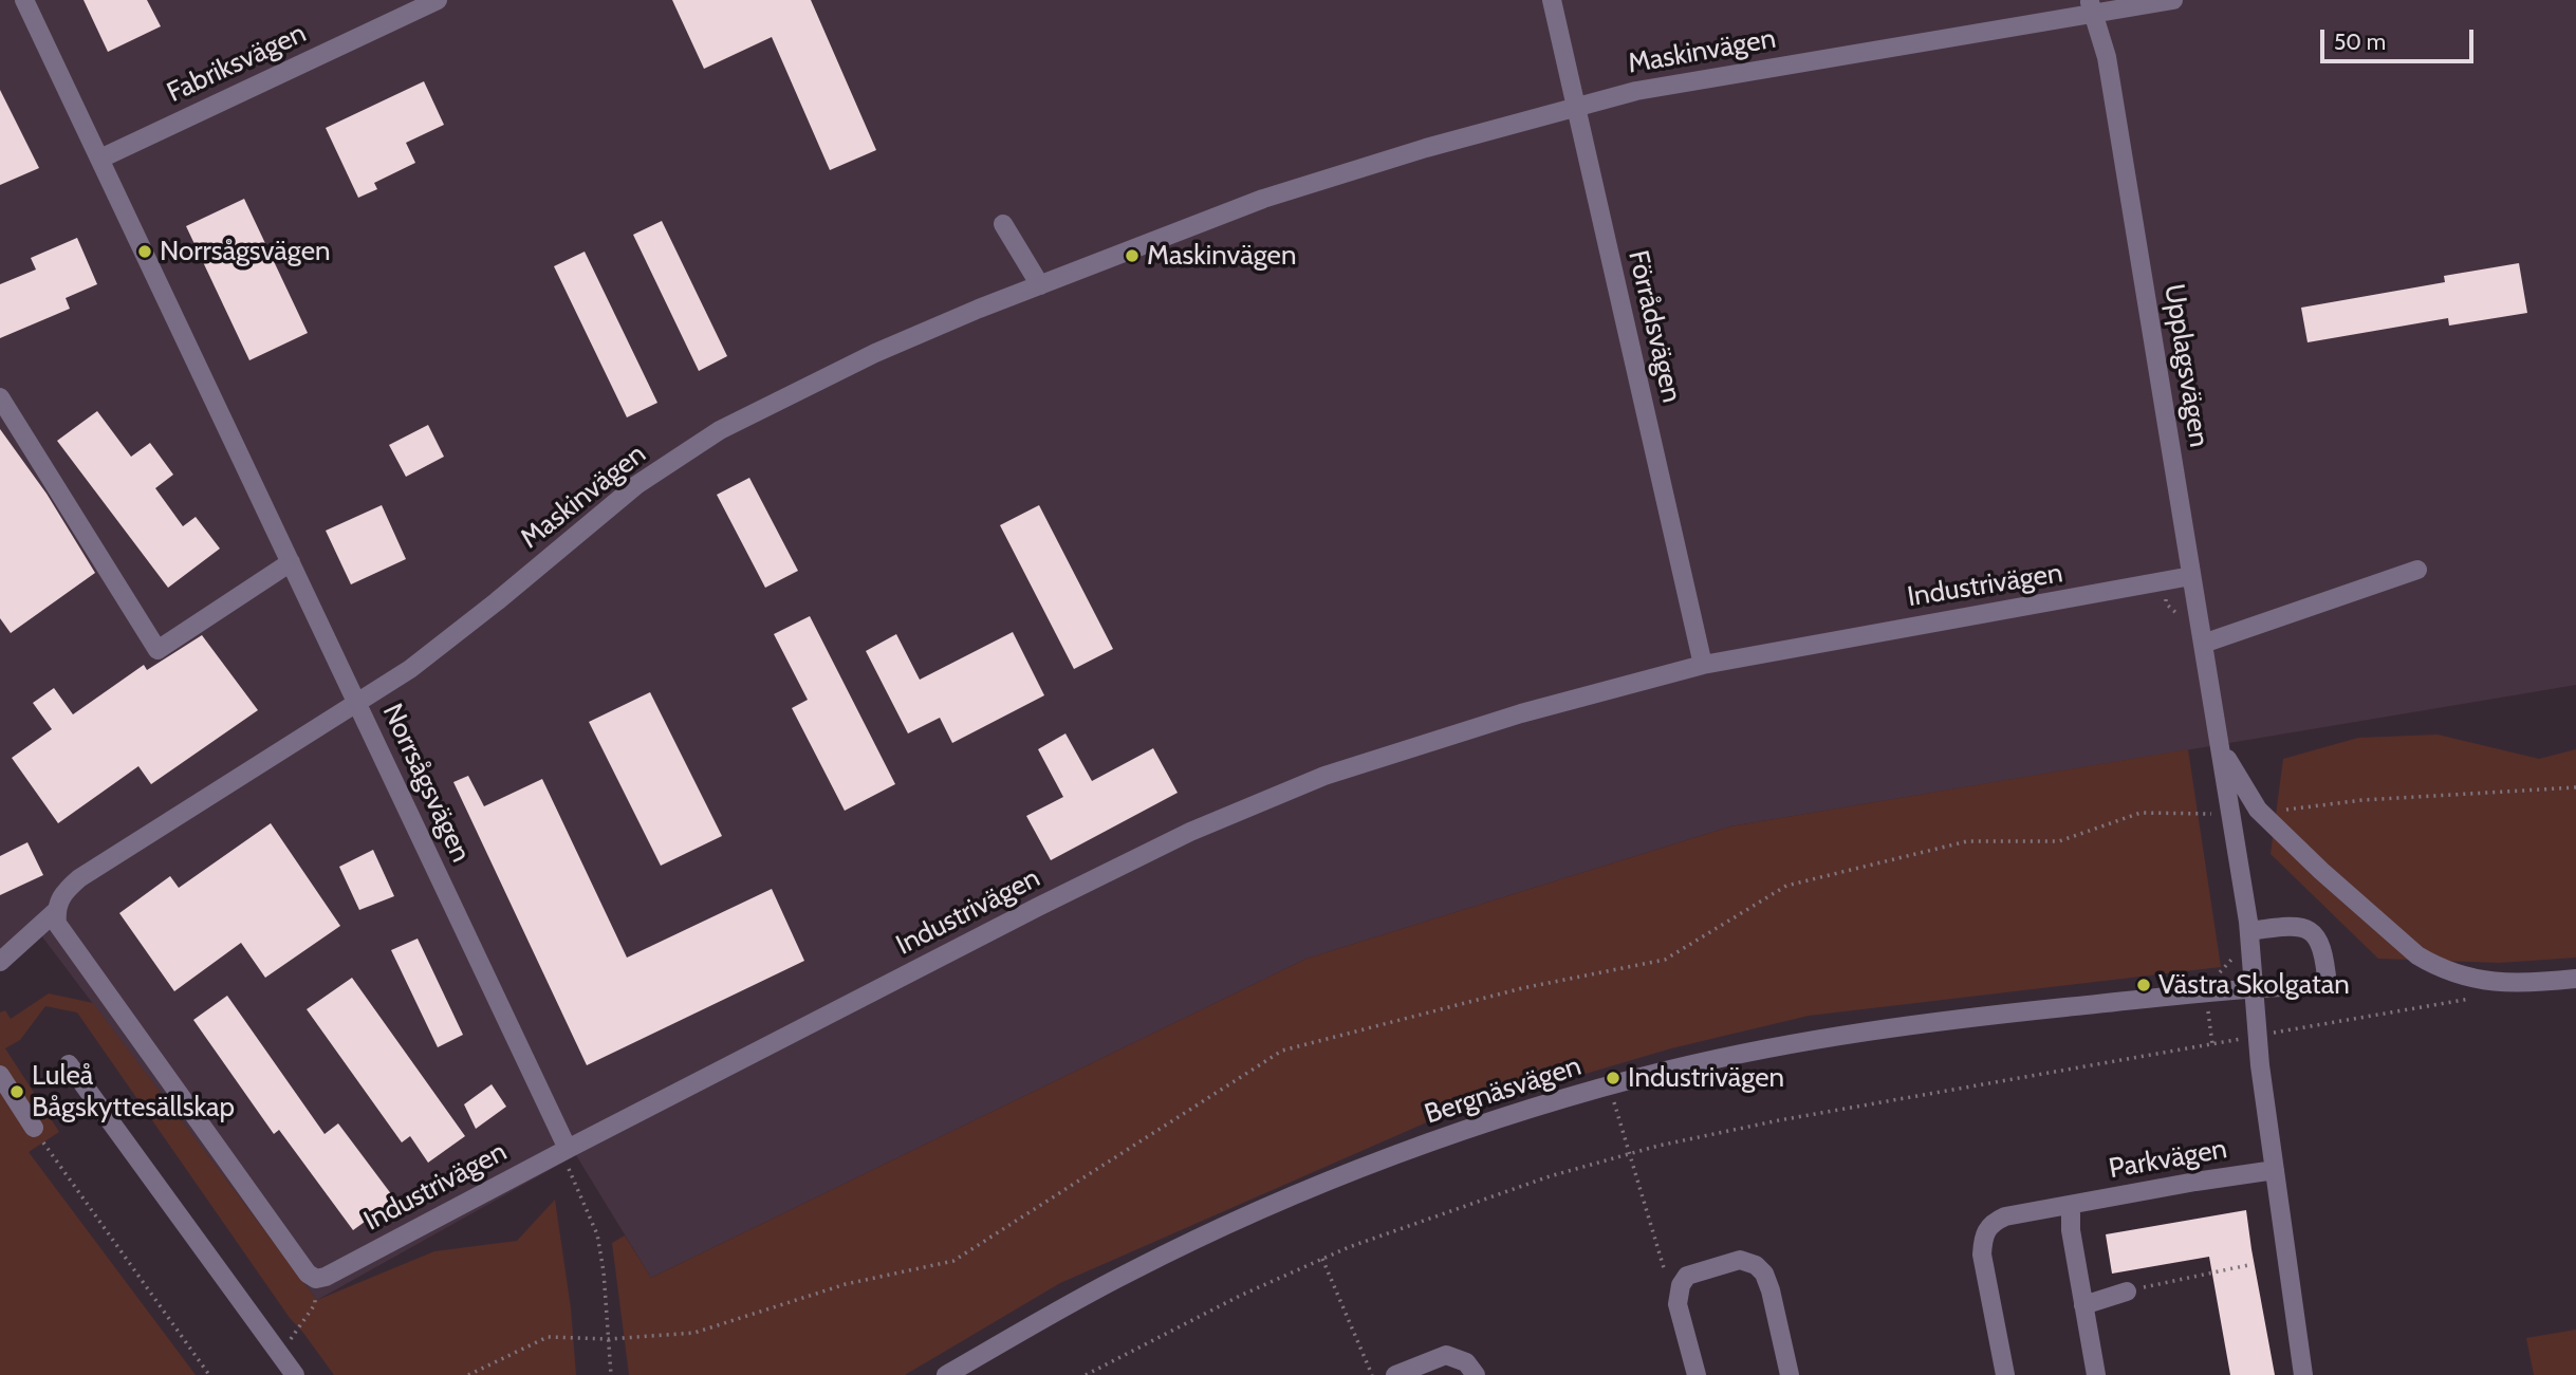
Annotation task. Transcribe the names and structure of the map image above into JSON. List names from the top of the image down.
{
  "streets": {
    "street": [
      "Maskinvägen",
      "Fabriksvägen",
      "Förrådsvägen",
      "Upplagsvägen",
      "Industrivägen",
      "Norrsågsvägen",
      "Bergnäsvägen",
      "Parkvägen"
    ]
  },
  "crossings": [
    ["Maskinvägen", "Förrådsvägen"],
    ["Maskinvägen", "Upplagsvägen"],
    ["Maskinvägen", "Norrsågsvägen"],
    ["Fabriksvägen", "Norrsågsvägen"],
    ["Förrådsvägen", "Industrivägen"],
    ["Upplagsvägen", "Industrivägen"],
    ["Upplagsvägen", "Bergnäsvägen"],
    ["Industrivägen", "Norrsågsvägen"]
  ],
  "places": [
    "Norrsågsvägen",
    "Maskinvägen",
    "Västra Skolgatan",
    "Industrivägen",
    "Luleå Bågskyttesällskap"
  ],
  "scale_bar": "50 m"
}
